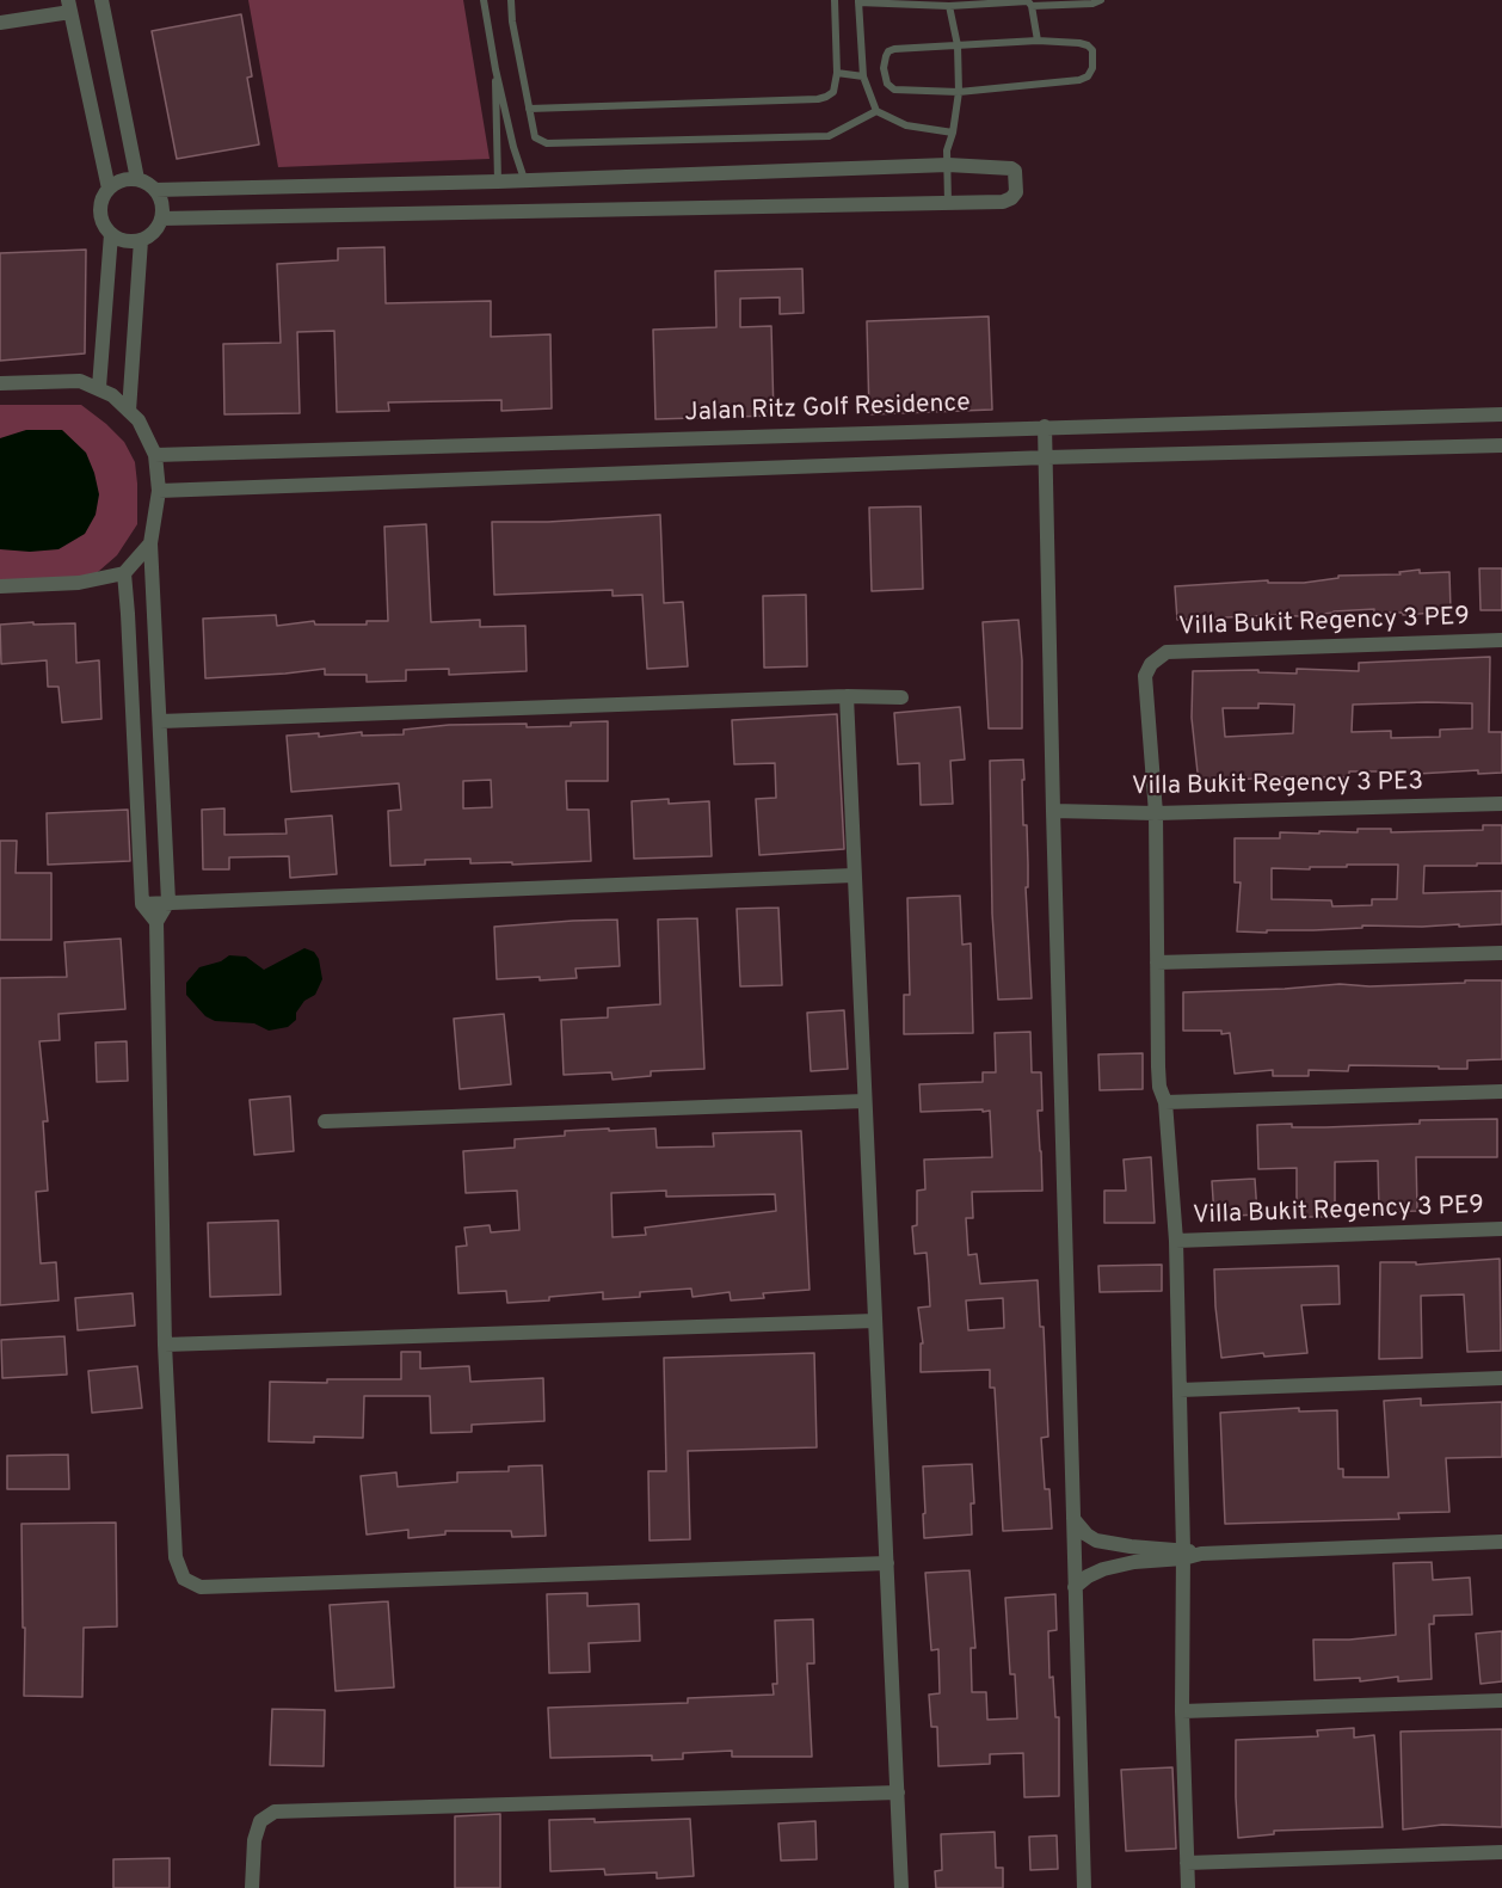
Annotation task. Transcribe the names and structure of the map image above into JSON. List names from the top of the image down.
{
  "streets": {
    "street": ["Jalan Ritz Golf Residence", "Villa Bukit Regency 3 PE9", "Villa Bukit Regency 3 PE3"]
  },
  "crossings": [
    ["Villa Bukit Regency 3 PE9", "Villa Bukit Regency 3 PE3"]
  ]
}
